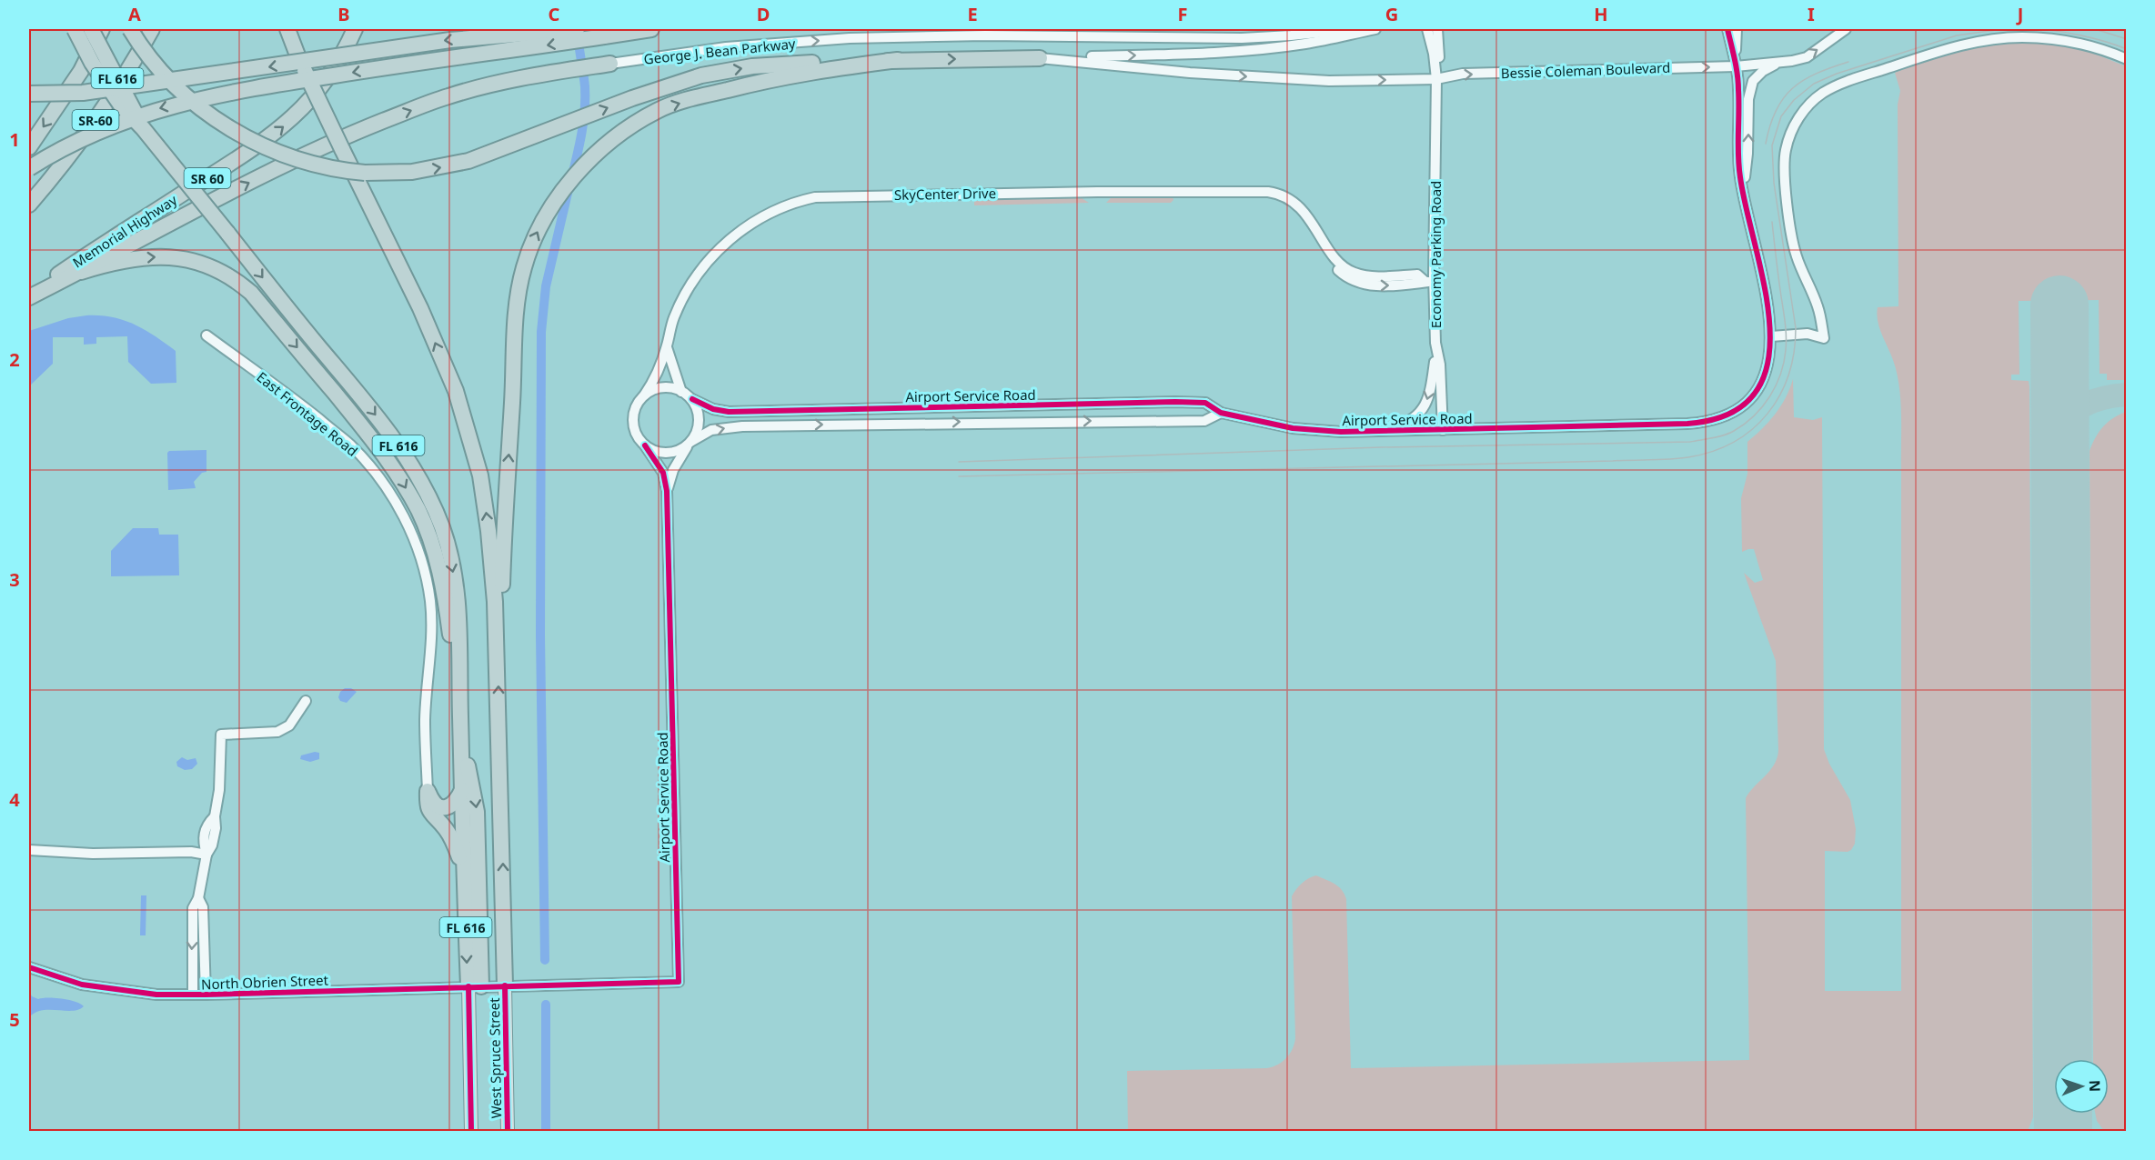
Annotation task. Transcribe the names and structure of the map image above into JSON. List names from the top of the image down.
{
  "streets": {
    "highway": [
      "FL 616",
      "SR-60",
      "SR 60",
      "Memorial Highway"
    ],
    "main road": ["West Spruce Street"],
    "street": [
      "George J. Bean Parkway",
      "Bessie Coleman Boulevard",
      "SkyCenter Drive",
      "Economy Parking Road",
      "Airport Service Road",
      "East Frontage Road",
      "North Obrien Street"
    ]
  },
  "crossings": [
    ["Bessie Coleman Boulevard", "Economy Parking Road"],
    ["Bessie Coleman Boulevard", "Airport Service Road"],
    ["FL 616", "Airport Service Road"],
    ["FL 616", "North Obrien Street"],
    ["FL 616", "West Spruce Street"],
    ["SkyCenter Drive", "Economy Parking Road"],
    ["SkyCenter Drive", "Airport Service Road"],
    ["Economy Parking Road", "Airport Service Road"],
    ["Airport Service Road", "North Obrien Street"],
    ["Airport Service Road", "West Spruce Street"],
    ["North Obrien Street", "West Spruce Street"]
  ],
  "one_way": ["George J. Bean Parkway"],
  "north": "right",
  "grid": {
    "columns": [
      "A",
      "B",
      "C",
      "D",
      "E",
      "F",
      "G",
      "H",
      "I",
      "J"
    ],
    "rows": [
      "1",
      "2",
      "3",
      "4",
      "5"
    ]
  }
}
